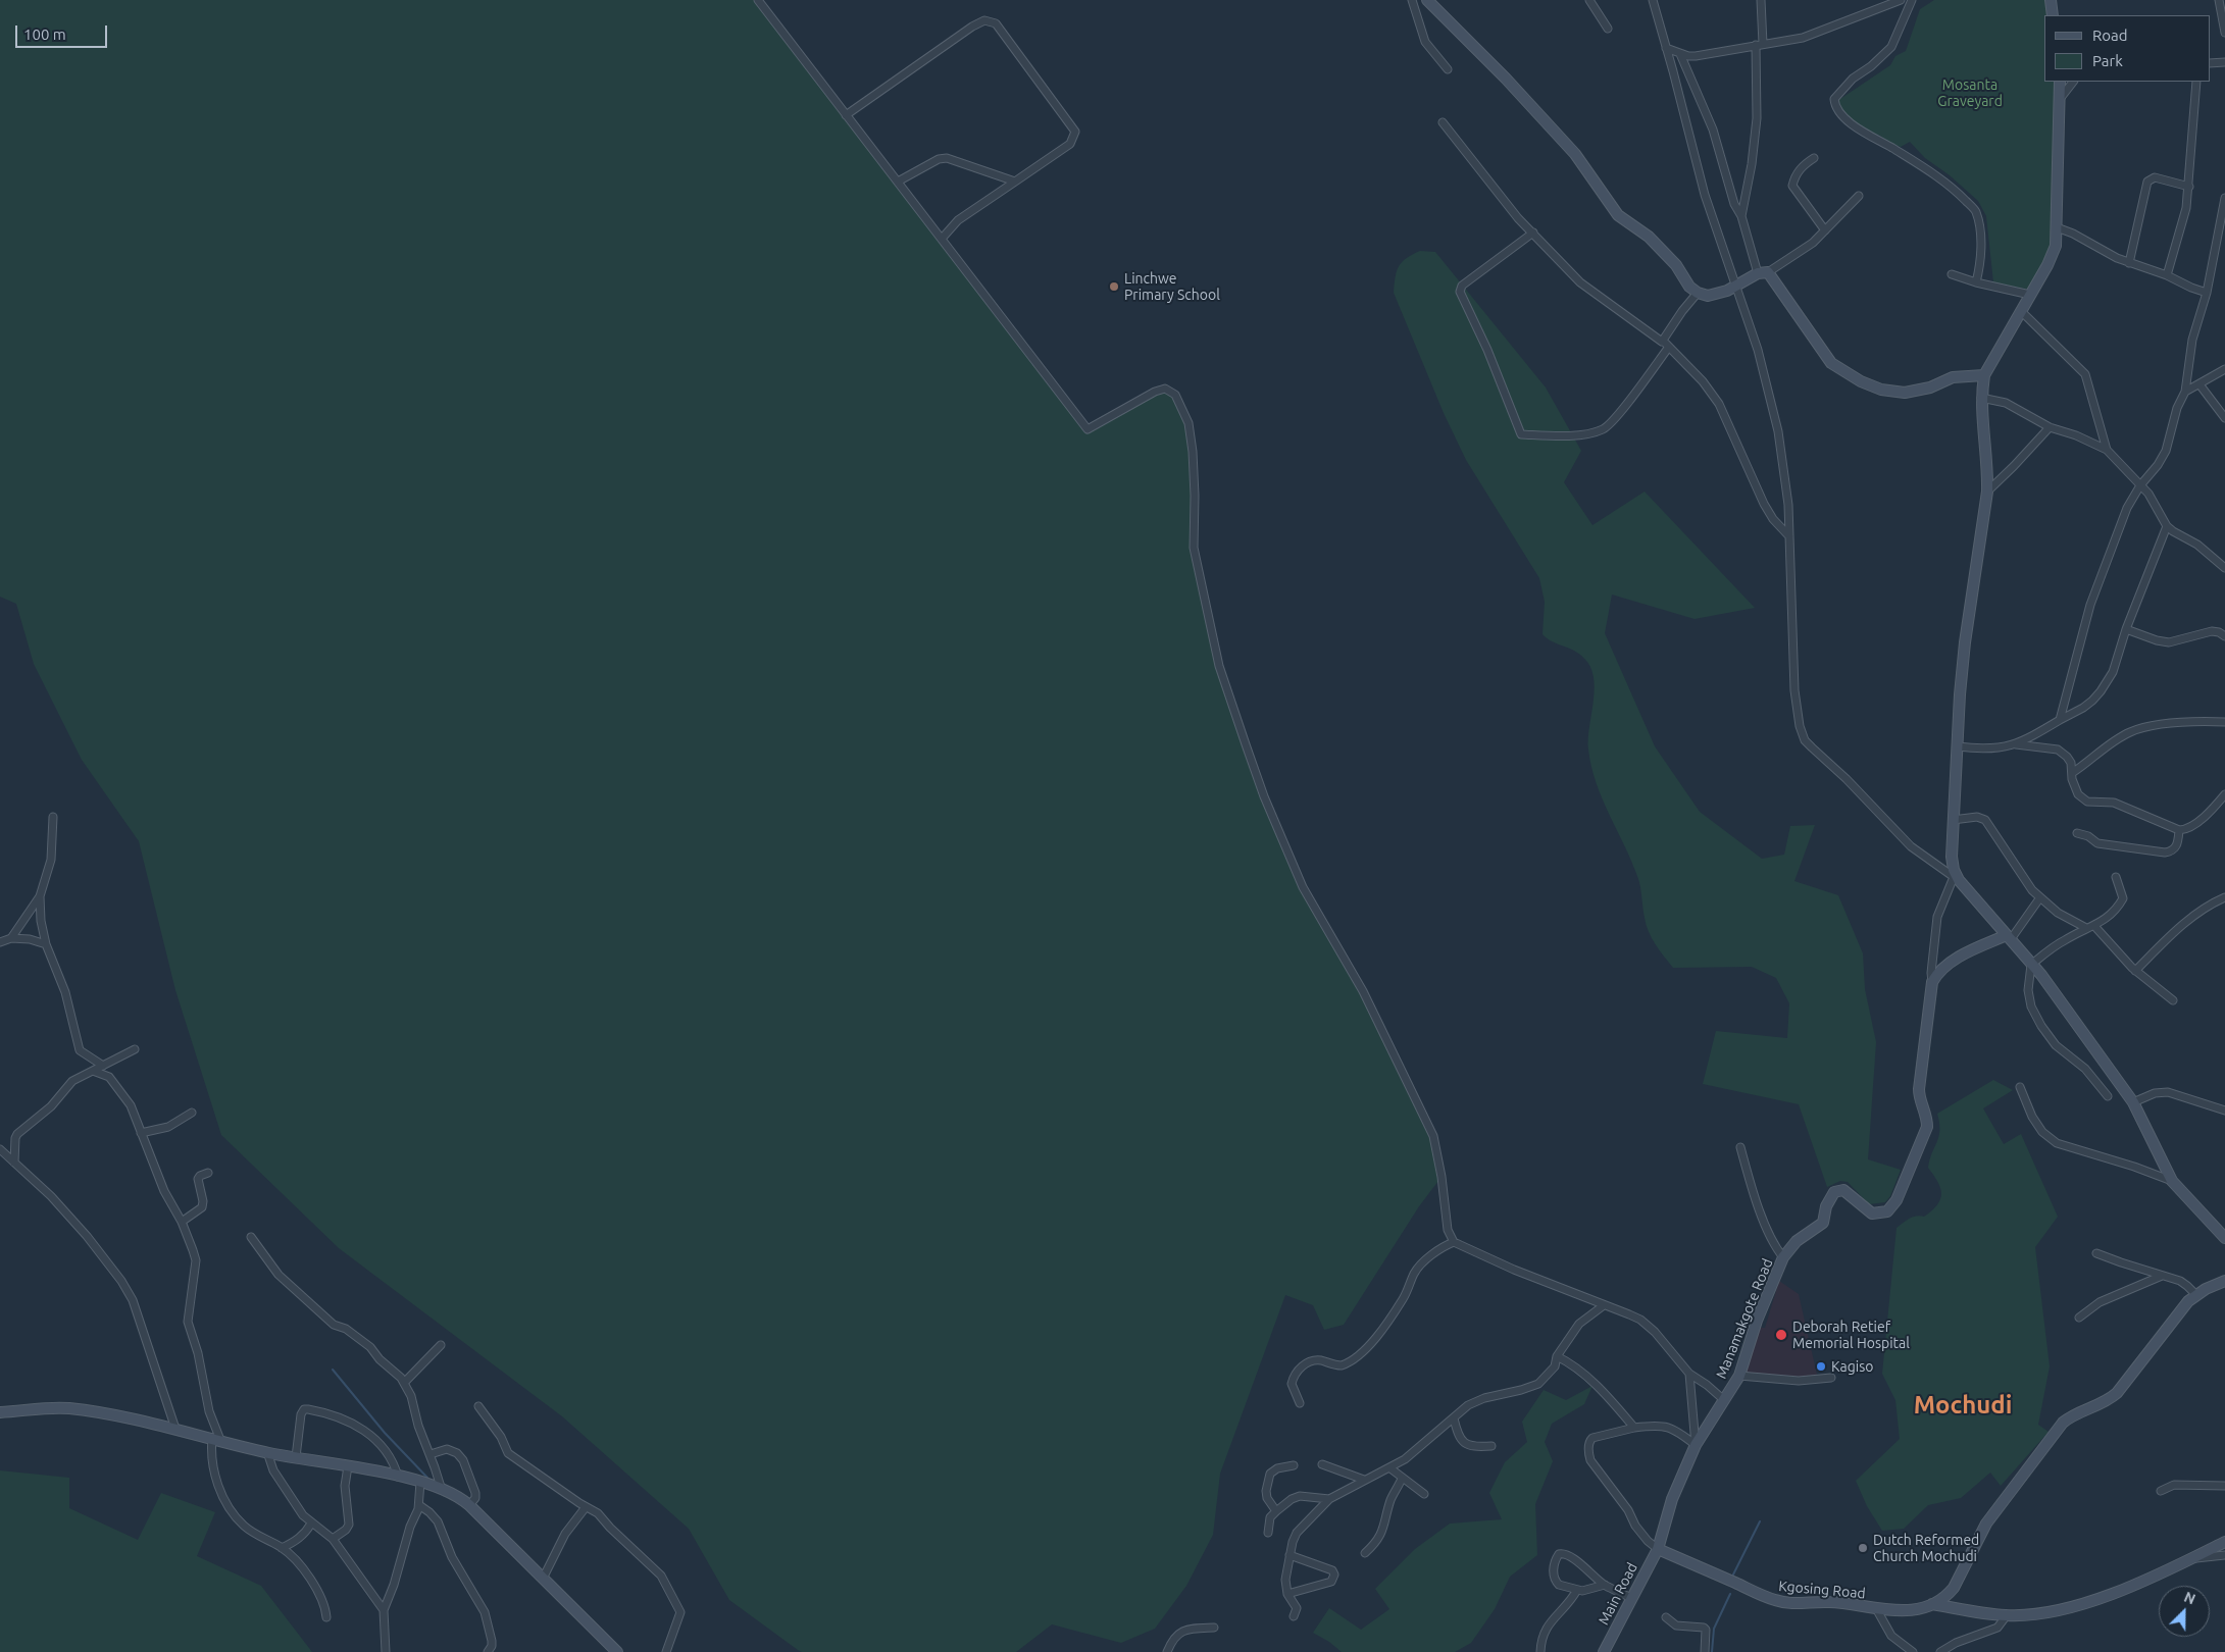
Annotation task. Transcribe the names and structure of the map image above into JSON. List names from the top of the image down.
{
  "streets": {
    "street": ["Manamakgote Road", "Kgosing Road", "Main Road"]
  },
  "crossings": [
    ["Manamakgote Road", "Kgosing Road"],
    ["Manamakgote Road", "Main Road"],
    ["Kgosing Road", "Main Road"]
  ],
  "districts": ["Mochudi"],
  "parks": ["Mosanta Graveyard"],
  "places": [
    "Linchwe Primary School",
    "Deborah Retief Memorial Hospital",
    "Kagiso",
    "Dutch Reformed Church Mochudi"
  ],
  "legend": ["Road", "Park"],
  "scale_bar": "100 m",
  "north": "top right"
}
